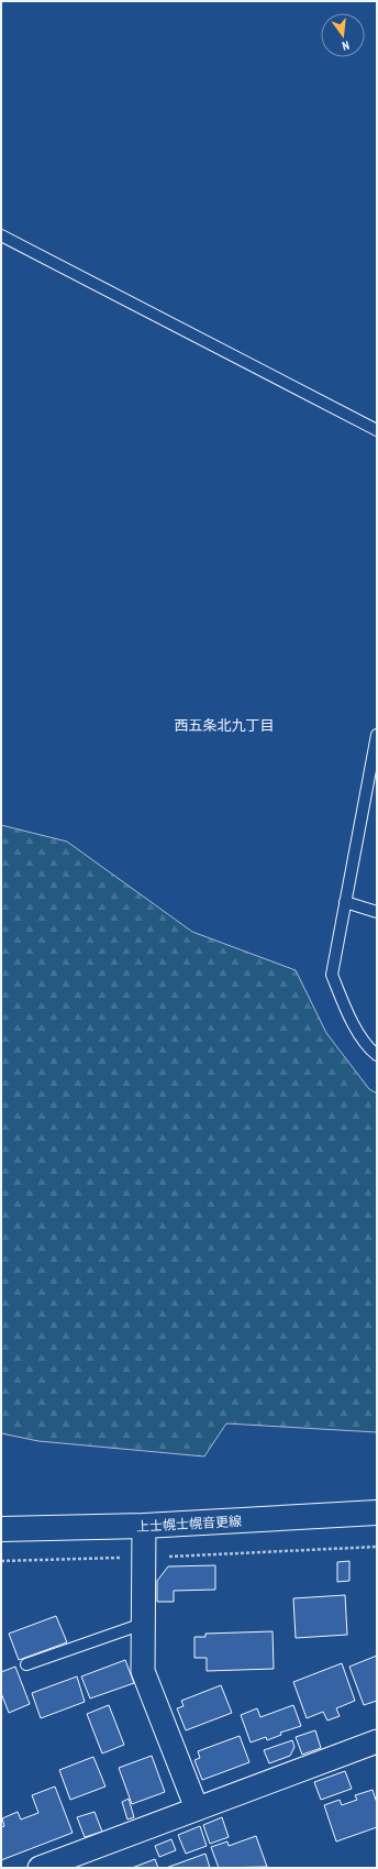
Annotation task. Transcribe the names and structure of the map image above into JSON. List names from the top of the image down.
{
  "streets": {
    "main road": ["上士幌士幌音更線"]
  },
  "districts": ["西五条北九丁目"],
  "north": "bottom"
}
